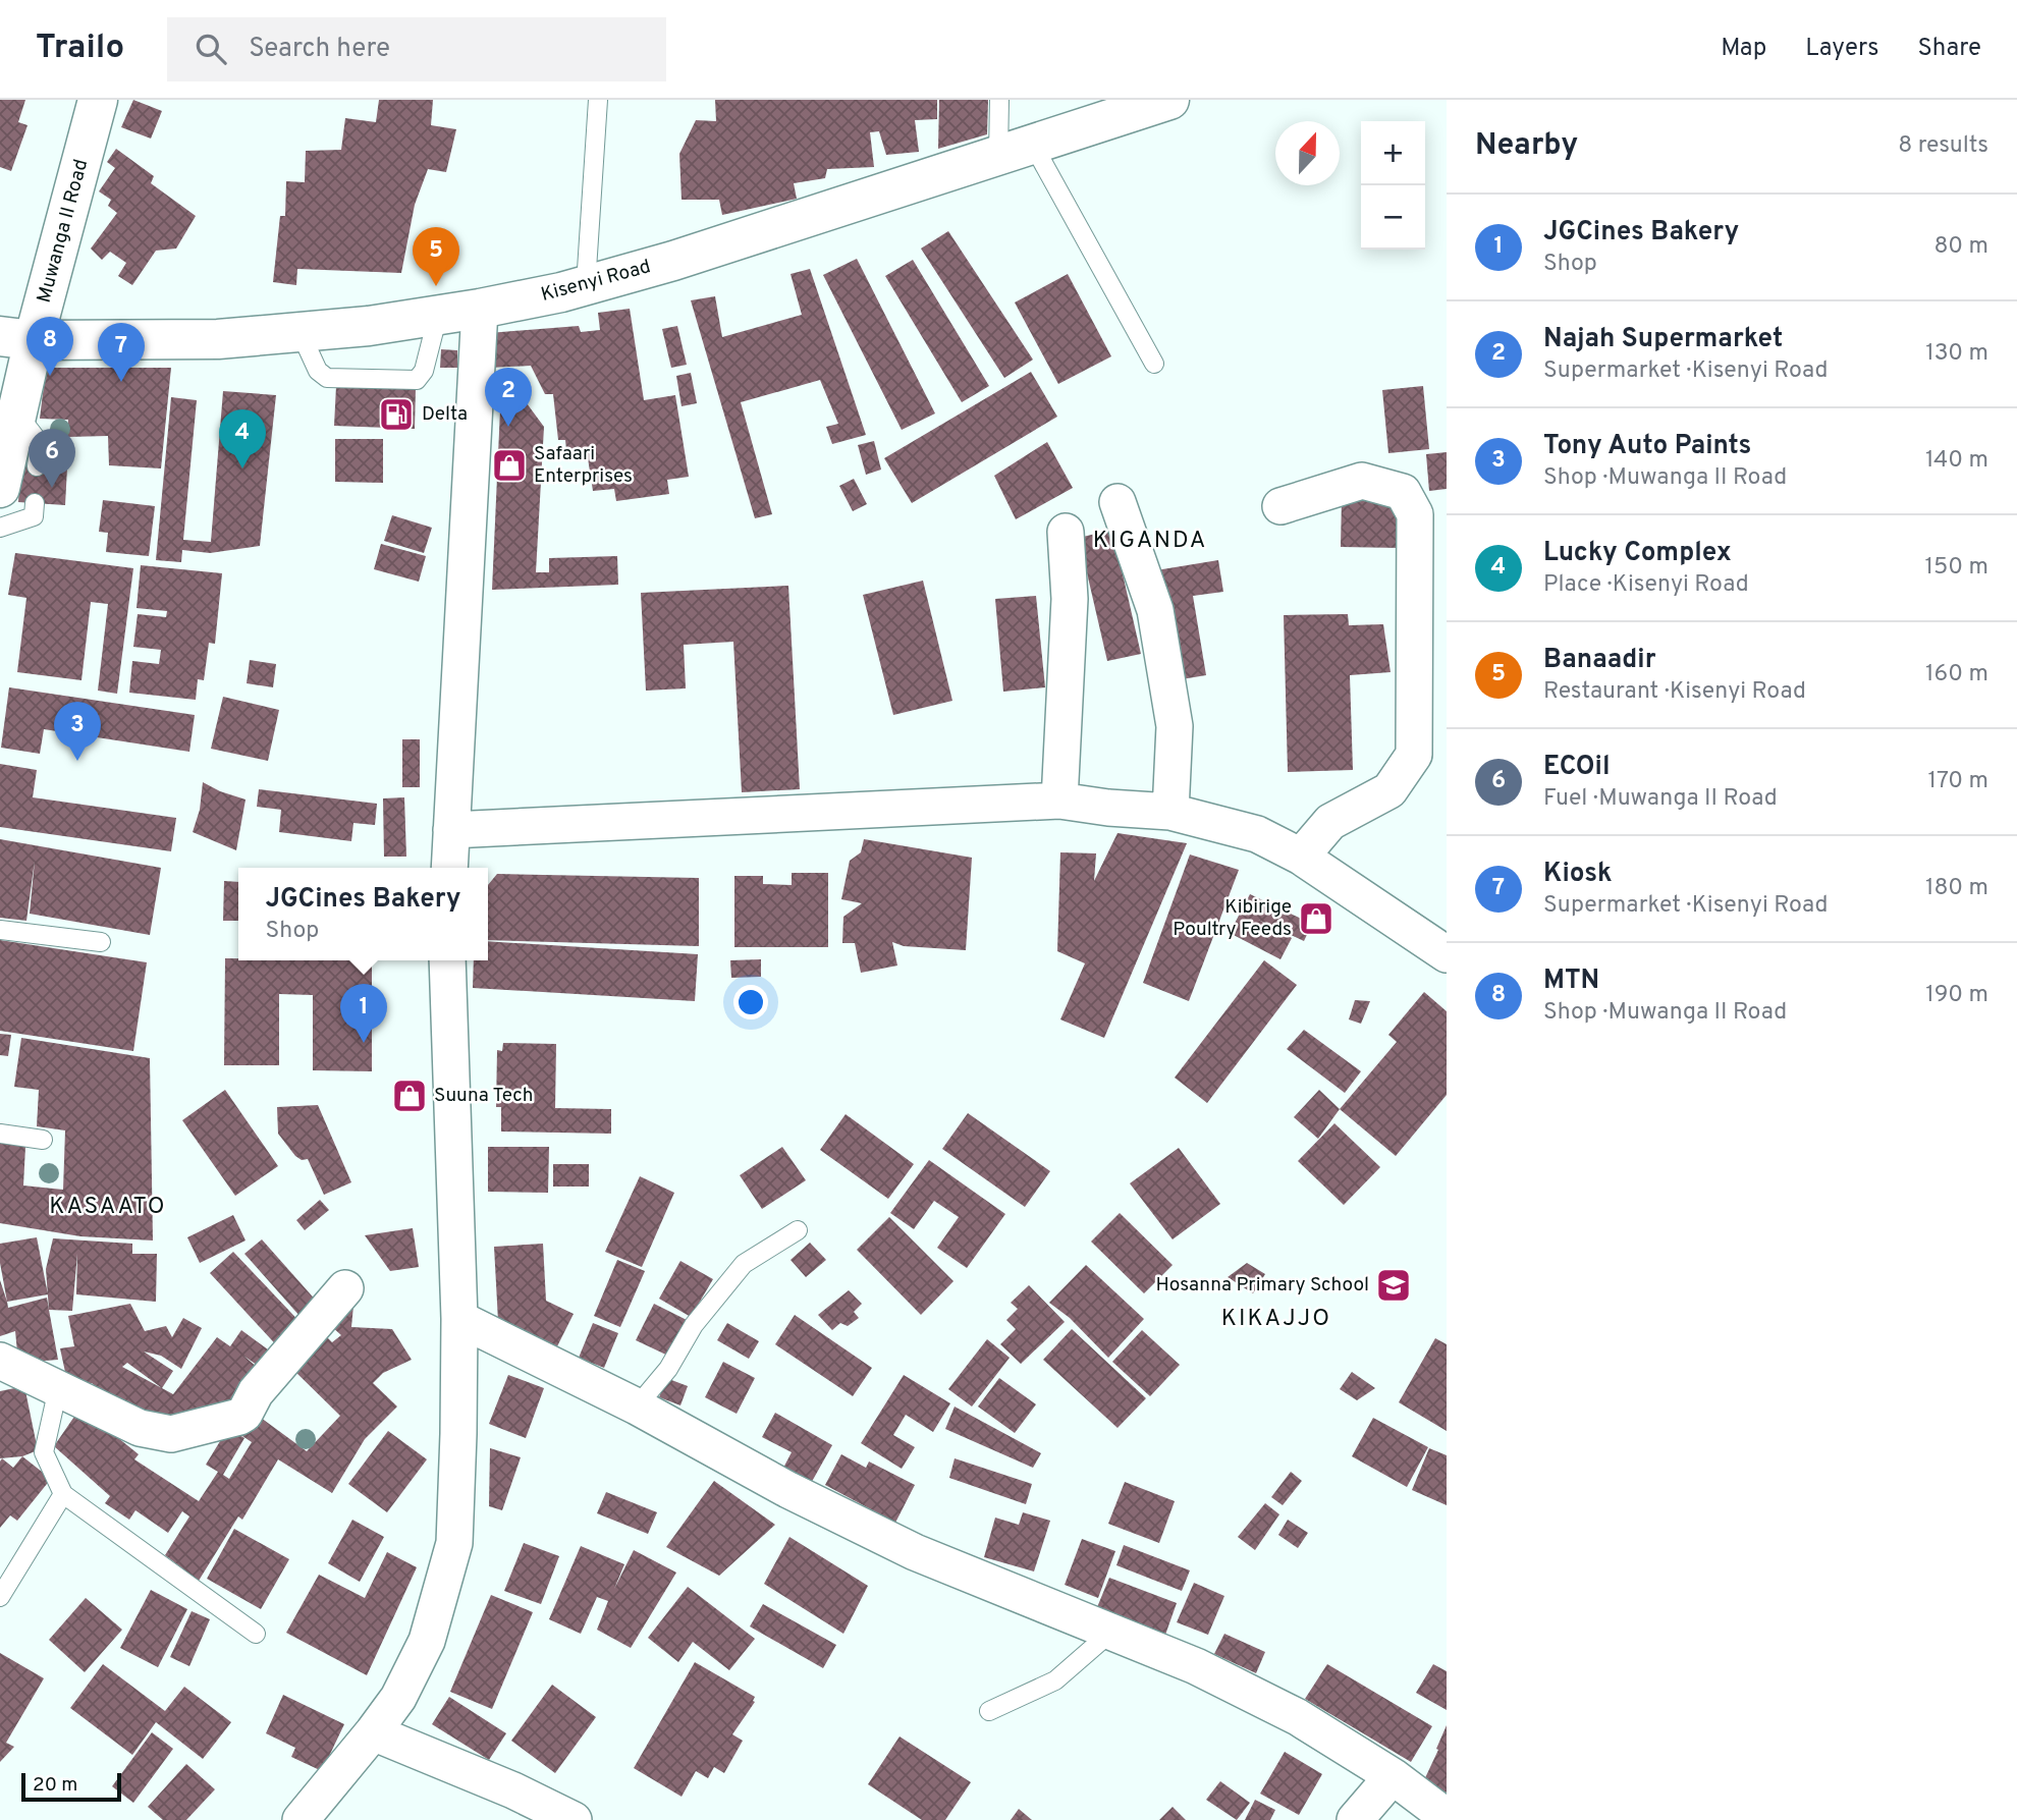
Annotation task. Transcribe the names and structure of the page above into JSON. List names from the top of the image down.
{
  "streets": {
    "main road": ["Muwanga II Road", "Kisenyi Road"]
  },
  "crossings": [
    ["Muwanga II Road", "Kisenyi Road"]
  ],
  "districts": ["KIGANDA", "KASAATO", "KIKAJJO"],
  "places": {
    "fuel station": ["Delta"],
    "shop": ["Safaari Enterprises", "Kibirige Poultry Feeds", "Suuna Tech"],
    "school or university": ["Hosanna Primary School"]
  },
  "scale_bar": "20 m",
  "north": "top",
  "page": {
    "header": "Trailo",
    "search": "Search here",
    "nav": ["Map", "Layers", "Share"],
    "heading": ["Nearby", "8 results"],
    "map_buttons": ["+", "−"],
    "list": [
      {
        "mark": "1",
        "name": "JGCines Bakery",
        "note": "Shop",
        "value": "80 m"
      },
      {
        "mark": "2",
        "name": "Najah Supermarket",
        "note": "Supermarket · Kisenyi Road",
        "value": "130 m"
      },
      {
        "mark": "3",
        "name": "Tony Auto Paints",
        "note": "Shop · Muwanga II Road",
        "value": "140 m"
      },
      {
        "mark": "4",
        "name": "Lucky Complex",
        "note": "Place · Kisenyi Road",
        "value": "150 m"
      },
      {
        "mark": "5",
        "name": "Banaadir",
        "note": "Restaurant · Kisenyi Road",
        "value": "160 m"
      },
      {
        "mark": "6",
        "name": "ECOil",
        "note": "Fuel · Muwanga II Road",
        "value": "170 m"
      },
      {
        "mark": "7",
        "name": "Kiosk",
        "note": "Supermarket · Kisenyi Road",
        "value": "180 m"
      },
      {
        "mark": "8",
        "name": "MTN",
        "note": "Shop · Muwanga II Road",
        "value": "190 m"
      }
    ],
    "pins": [
      "5",
      "8",
      "7",
      "2",
      "4",
      "6",
      "3",
      "1"
    ],
    "popup": ["JGCines Bakery", "Shop"],
    "scale": "20 m"
  }
}
